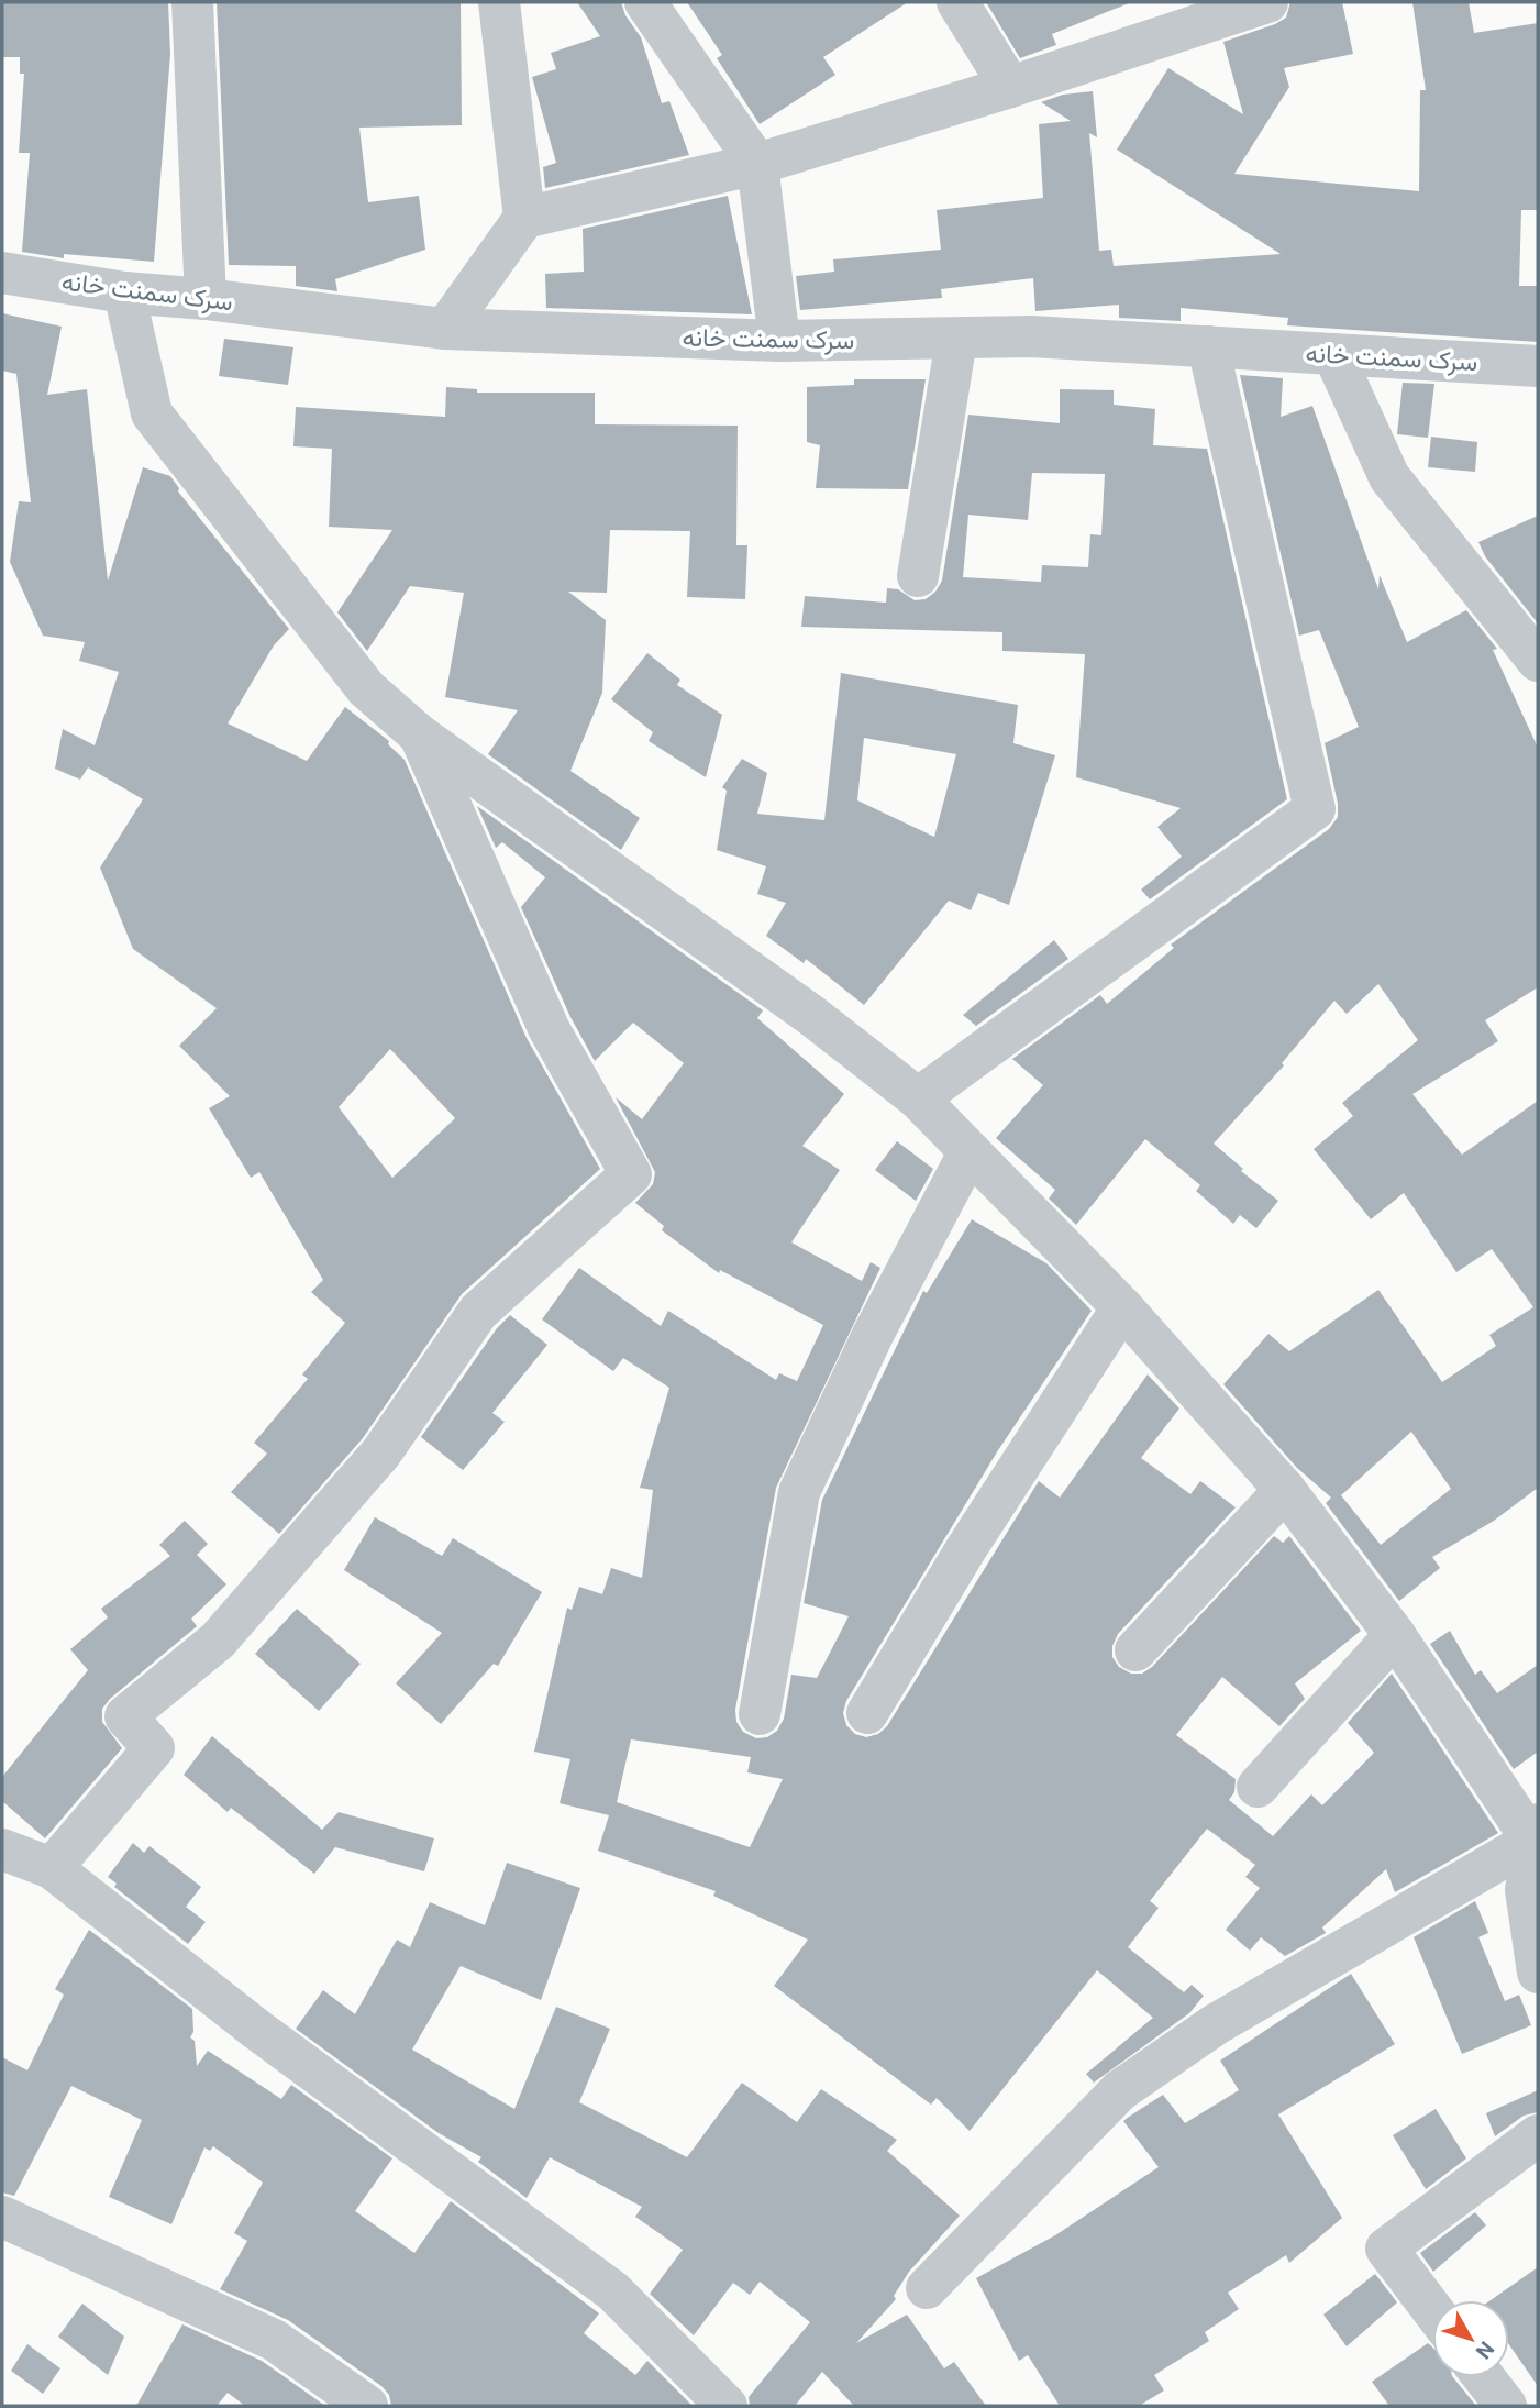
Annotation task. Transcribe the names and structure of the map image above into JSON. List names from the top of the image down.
{
  "streets": {
    "street": ["سرک سمنت خانه"]
  },
  "north": "bottom right"
}
